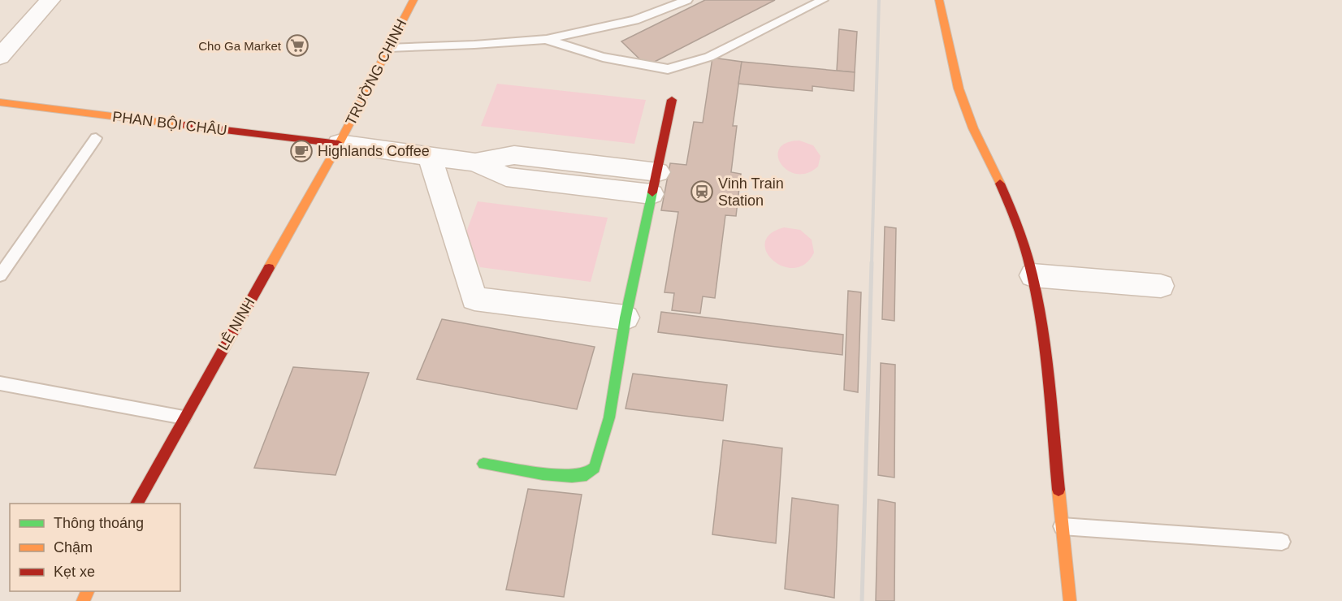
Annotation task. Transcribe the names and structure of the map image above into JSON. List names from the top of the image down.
{
  "streets": {
    "street": ["TRƯỜNG CHINH", "PHAN BỘI CHÂU", "LÊ NINH"]
  },
  "crossings": [
    ["TRƯỜNG CHINH", "PHAN BỘI CHÂU"],
    ["TRƯỜNG CHINH", "LÊ NINH"],
    ["PHAN BỘI CHÂU", "LÊ NINH"]
  ],
  "places": {
    "supermarket": ["Cho Ga Market"],
    "cafe": ["Highlands Coffee"],
    "station": ["Vinh Train Station"]
  },
  "legend": ["Thông thoáng", "Chậm", "Kẹt xe"]
}
